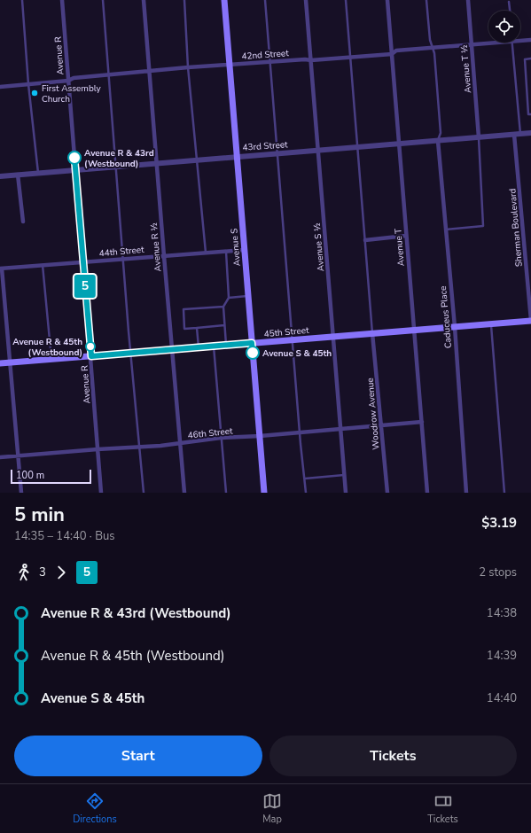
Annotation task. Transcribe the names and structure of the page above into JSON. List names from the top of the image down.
{
  "streets": {
    "main road": ["Avenue S", "45th Street"],
    "street": [
      "42nd Street",
      "Avenue R",
      "Avenue T ½",
      "43rd Street",
      "Sherman Boulevard",
      "Avenue R ½",
      "Avenue S ½",
      "Avenue T",
      "44th Street",
      "Caduceus Place",
      "Woodrow Avenue",
      "46th Street"
    ]
  },
  "crossings": [
    ["42nd Street", "Avenue R"],
    ["42nd Street", "Avenue T ½"],
    ["42nd Street", "Avenue R ½"],
    ["42nd Street", "Avenue S"],
    ["42nd Street", "Avenue S ½"],
    ["42nd Street", "Avenue T"],
    ["Avenue R", "43rd Street"],
    ["Avenue R", "44th Street"],
    ["Avenue R", "45th Street"],
    ["Avenue R", "46th Street"],
    ["Avenue T ½", "43rd Street"],
    ["43rd Street", "Sherman Boulevard"],
    ["43rd Street", "Avenue R ½"],
    ["43rd Street", "Avenue S"],
    ["43rd Street", "Avenue S ½"],
    ["43rd Street", "Avenue T"],
    ["43rd Street", "Caduceus Place"],
    ["Sherman Boulevard", "45th Street"],
    ["Avenue R ½", "44th Street"],
    ["Avenue R ½", "45th Street"],
    ["Avenue R ½", "46th Street"],
    ["Avenue S", "44th Street"],
    ["Avenue S", "45th Street"],
    ["Avenue S", "46th Street"],
    ["Avenue S ½", "45th Street"],
    ["Avenue S ½", "46th Street"],
    ["Avenue T", "45th Street"],
    ["Avenue T", "46th Street"],
    ["Caduceus Place", "45th Street"],
    ["45th Street", "Woodrow Avenue"],
    ["Woodrow Avenue", "46th Street"]
  ],
  "places": [
    "First Assembly Church",
    "Avenue R & 43rd (Westbound)",
    "Avenue R & 45th (Westbound)",
    "Avenue S & 45th"
  ],
  "lines": ["bus line 5"],
  "scale_bar": "100 m",
  "page": {
    "on_map": "5",
    "scale": "100 m",
    "heading": ["5 min", "14:35 – 14:40 · Bus", "$3.19"],
    "legs": ["3", "5", "2 stops"],
    "list": [
      {
        "name": "Avenue R & 43rd (Westbound)",
        "value": "14:38"
      },
      {
        "name": "Avenue R & 45th (Westbound)",
        "value": "14:39"
      },
      {
        "name": "Avenue S & 45th",
        "value": "14:40"
      }
    ],
    "buttons": ["Start", "Tickets"],
    "tabs": ["Directions", "Map", "Tickets"]
  }
}
